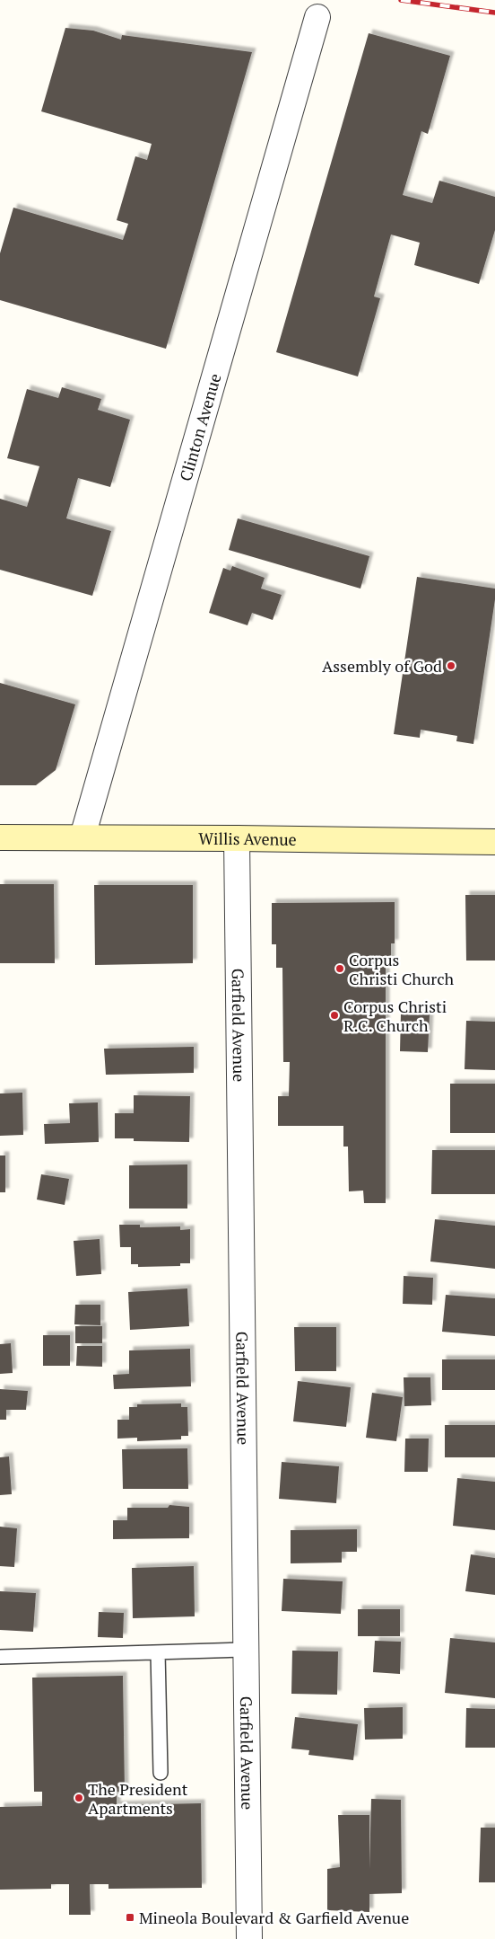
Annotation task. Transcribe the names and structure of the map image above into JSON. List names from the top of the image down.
{
  "streets": {
    "main road": ["Willis Avenue"],
    "street": ["Clinton Avenue", "Garfield Avenue"]
  },
  "crossings": [
    ["Clinton Avenue", "Willis Avenue"],
    ["Willis Avenue", "Garfield Avenue"]
  ],
  "places": {
    "other": [
      "Assembly of God",
      "Corpus Christi Church",
      "Corpus Christi R.C. Church",
      "The President Apartments"
    ],
    "transit": ["Mineola Boulevard & Garfield Avenue"]
  }
}
